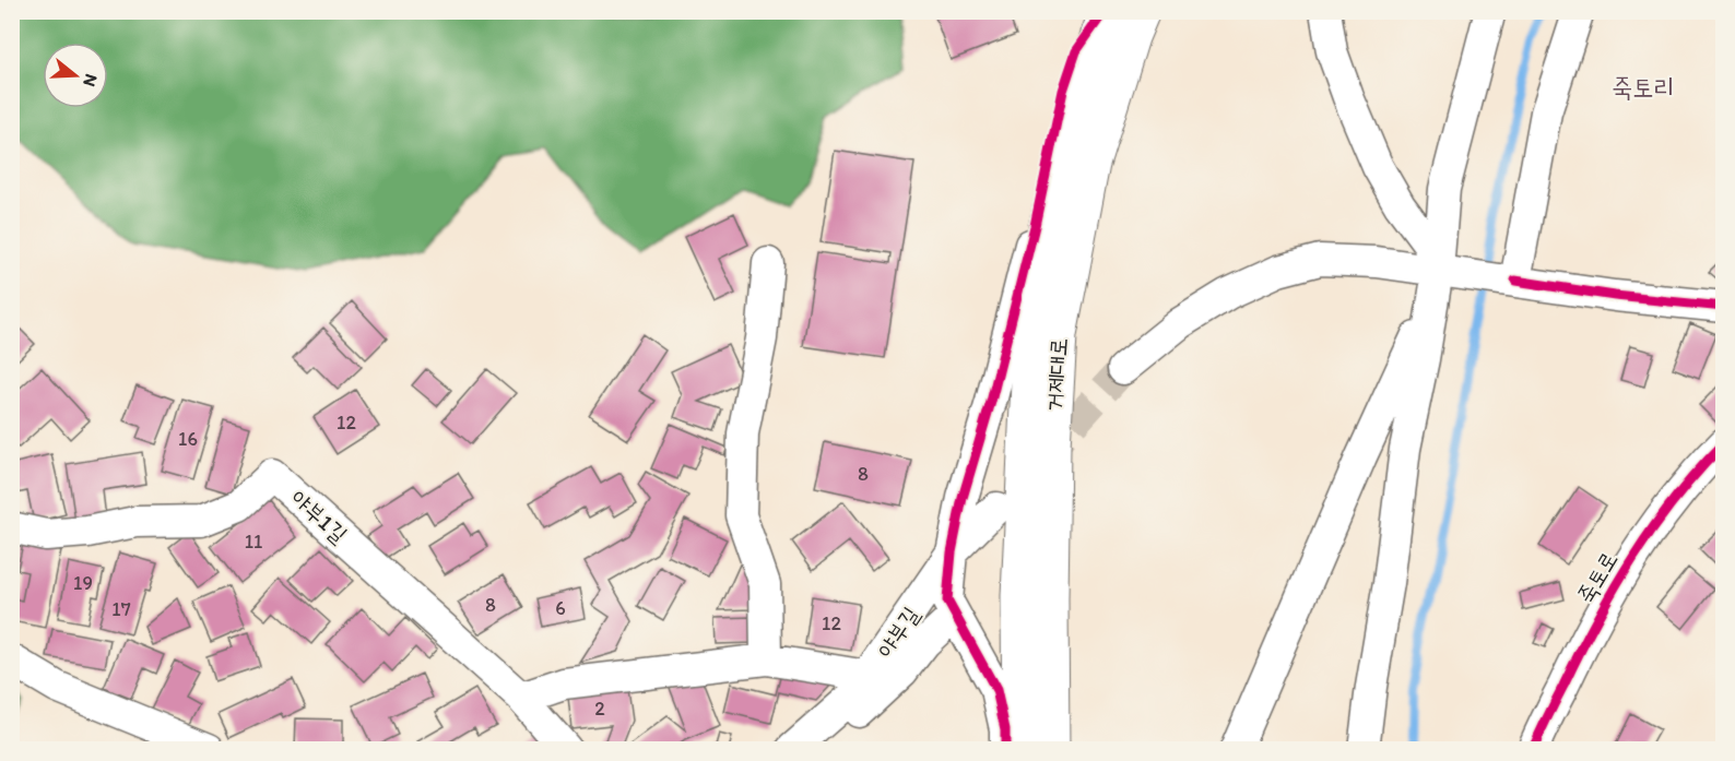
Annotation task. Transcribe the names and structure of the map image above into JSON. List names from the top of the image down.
{
  "streets": {
    "main road": ["거제대로"],
    "street": ["야부1길", "죽토로", "야부길"]
  },
  "districts": ["죽토리"],
  "house_numbers": [
    "12",
    "16",
    "8",
    "11",
    "19",
    "8",
    "6",
    "17",
    "12",
    "2"
  ],
  "north": "right"
}
